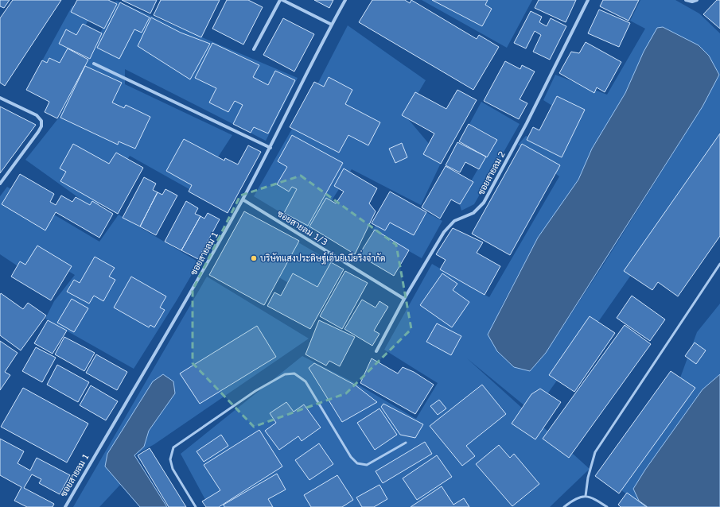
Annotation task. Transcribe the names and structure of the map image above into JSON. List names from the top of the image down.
{
  "streets": {
    "street": ["ซอยสายลม 2", "ซอยสายลม 1/3", "ซอยสายลม 1"]
  },
  "crossings": [
    ["ซอยสายลม 2", "ซอยสายลม 1/3"],
    ["ซอยสายลม 1/3", "ซอยสายลม 1"]
  ],
  "places": ["บริษัทแสงประดิษฐ์เอ็นยิเนียริ่งจำกัด"]
}
